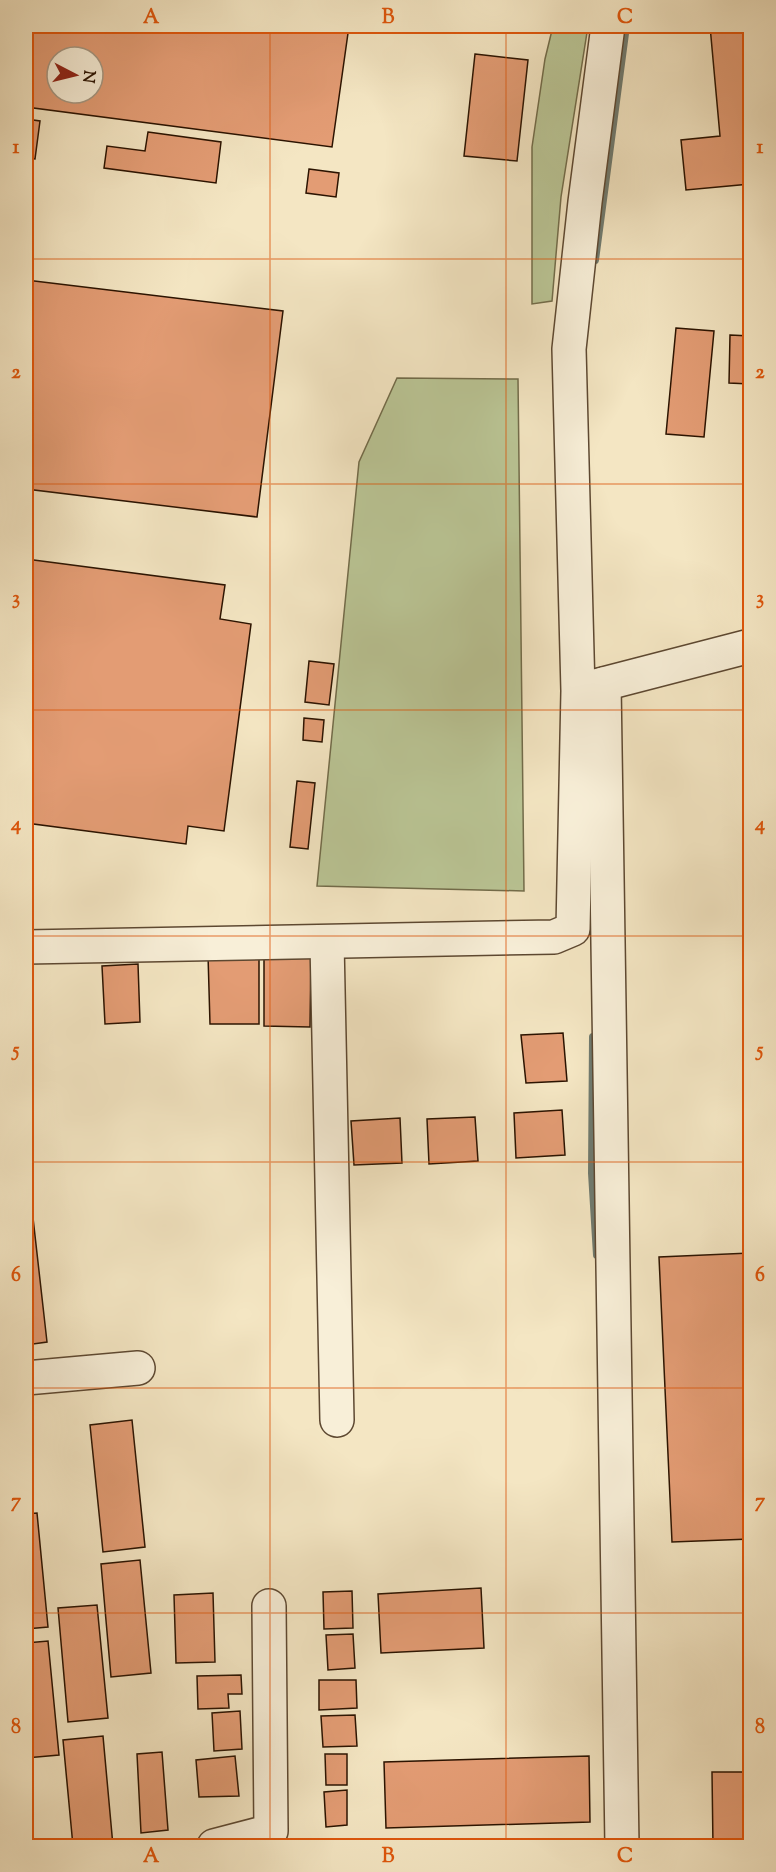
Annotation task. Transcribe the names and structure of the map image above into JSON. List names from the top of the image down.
{
  "north": "right",
  "grid": {
    "columns": ["A", "B", "C"],
    "rows": [
      "1",
      "2",
      "3",
      "4",
      "5",
      "6",
      "7",
      "8"
    ]
  }
}
